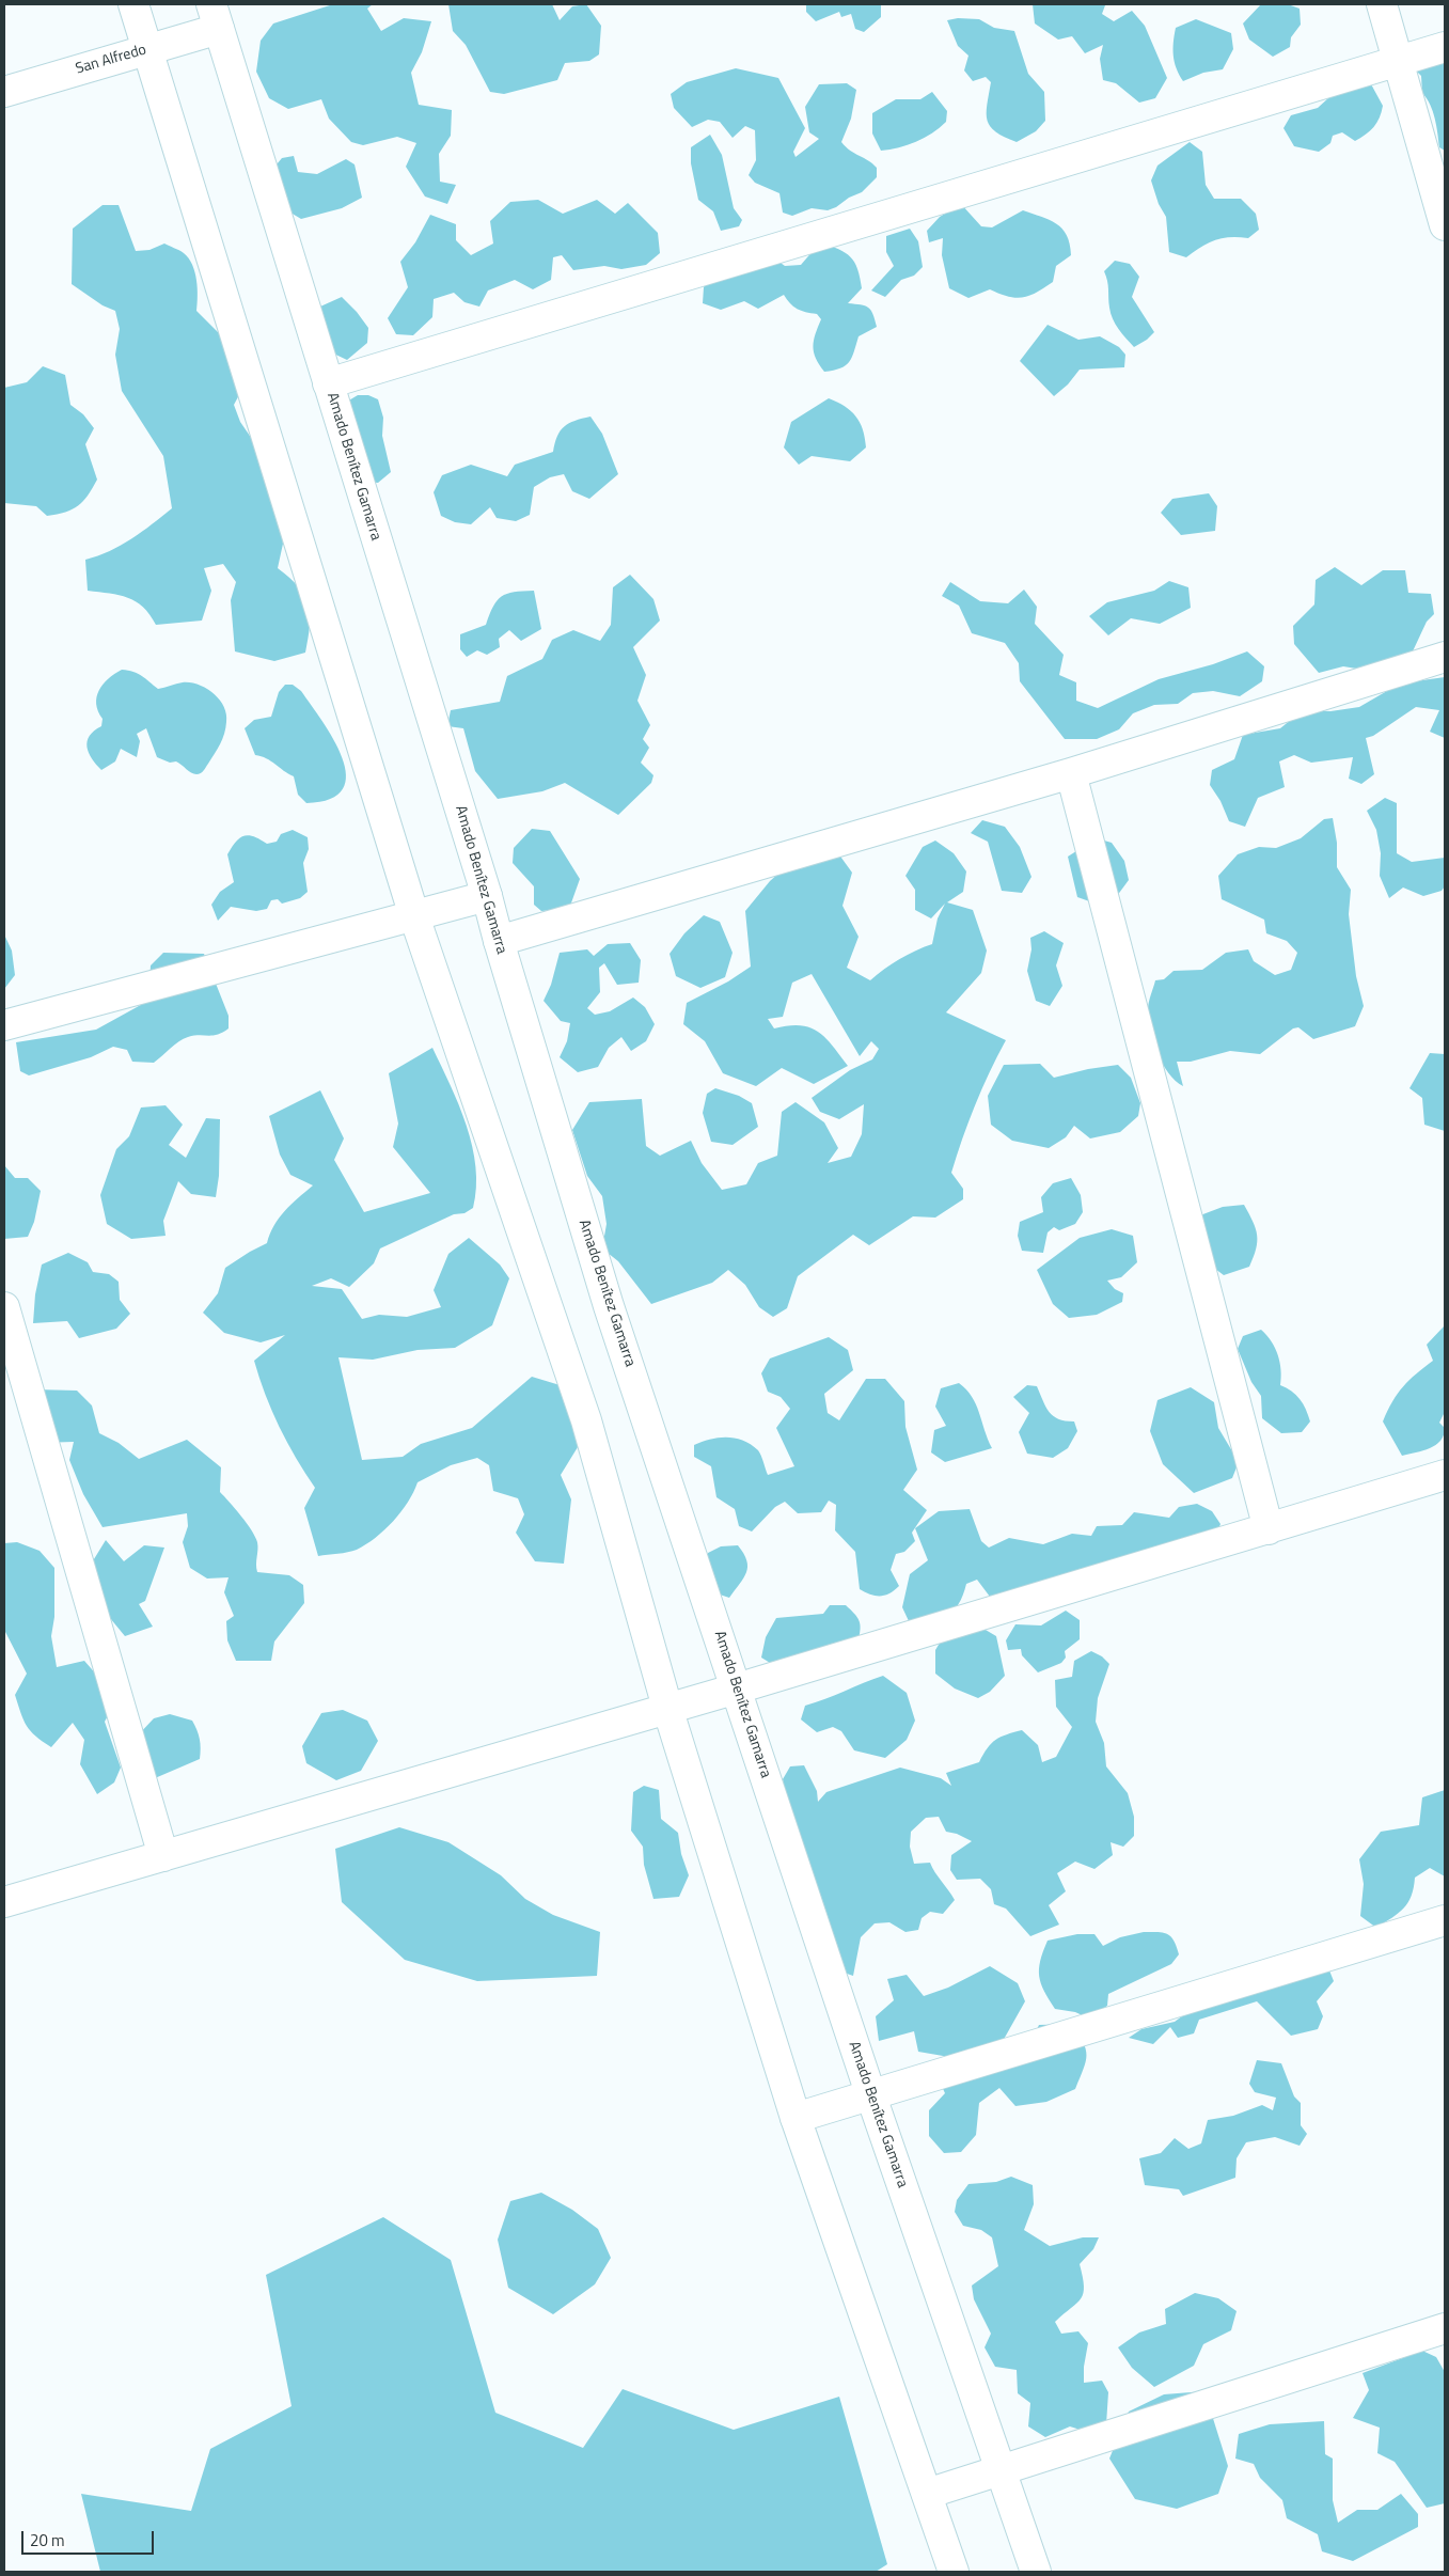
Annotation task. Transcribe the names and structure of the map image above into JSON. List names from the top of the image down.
{
  "streets": {
    "street": ["San Alfredo", "Amado Benítez Gamarra"]
  },
  "crossings": [
    ["San Alfredo", "Amado Benítez Gamarra"]
  ],
  "scale_bar": "20 m"
}
